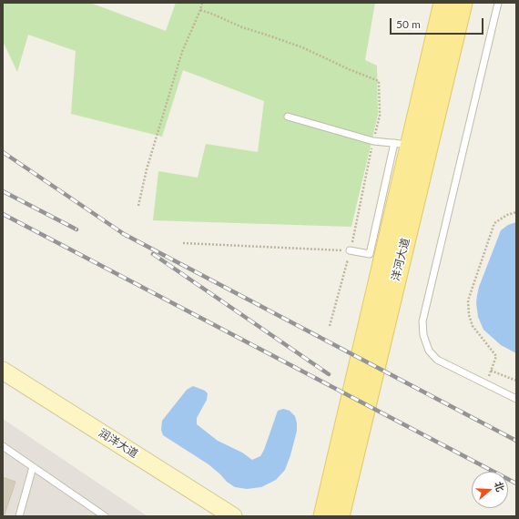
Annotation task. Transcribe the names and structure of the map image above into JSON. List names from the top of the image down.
{
  "streets": {
    "main road": ["洋河大道"],
    "street": ["润洋大道"]
  },
  "scale_bar": "50 m",
  "north": "right"
}
